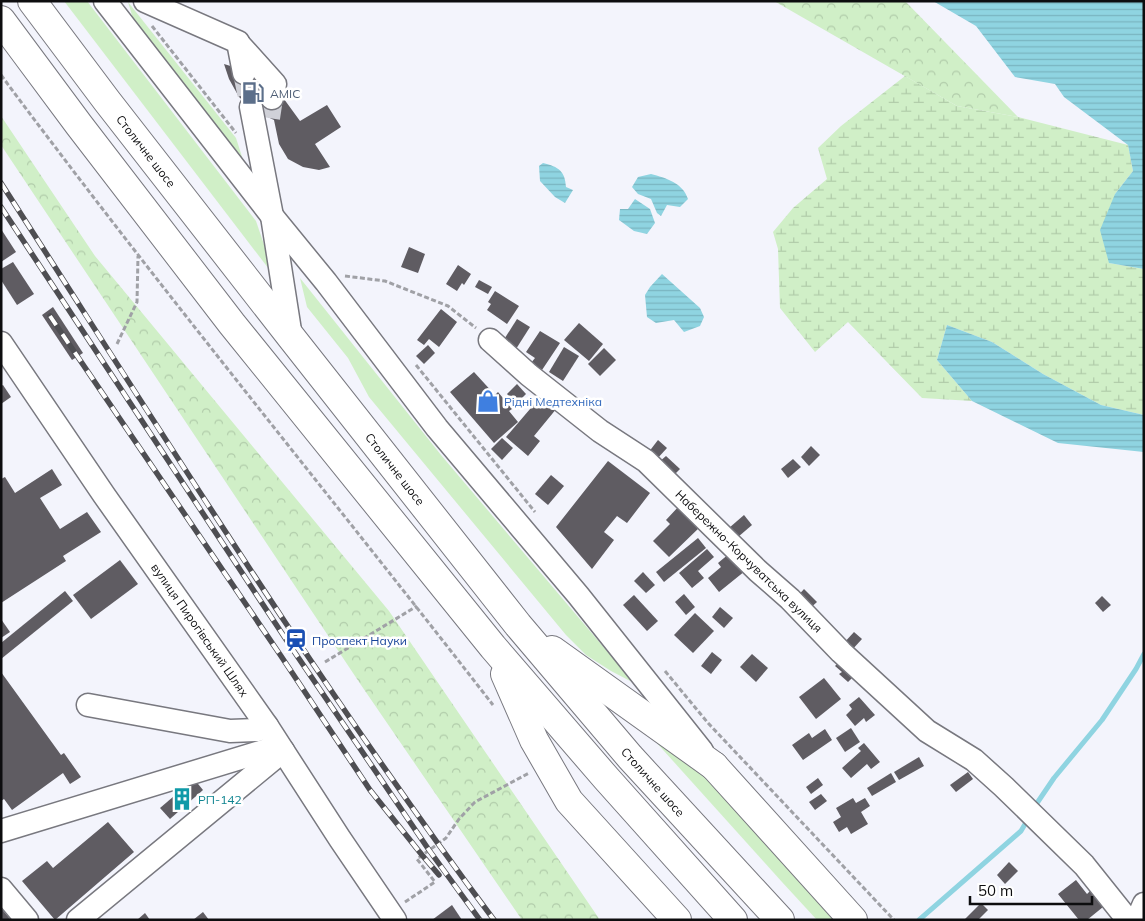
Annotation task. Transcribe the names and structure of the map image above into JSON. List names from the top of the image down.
{
  "streets": {
    "main road": ["Столичне шосе"],
    "street": ["Набережно-Корчуватська вулиця", "вулиця Пирогівський Шлях"]
  },
  "places": {
    "fuel station": ["AMIC"],
    "shop": ["Рідні Медтехніка"],
    "station": ["Проспект Науки"],
    "building": ["РП-142"]
  },
  "scale_bar": "50 m"
}
